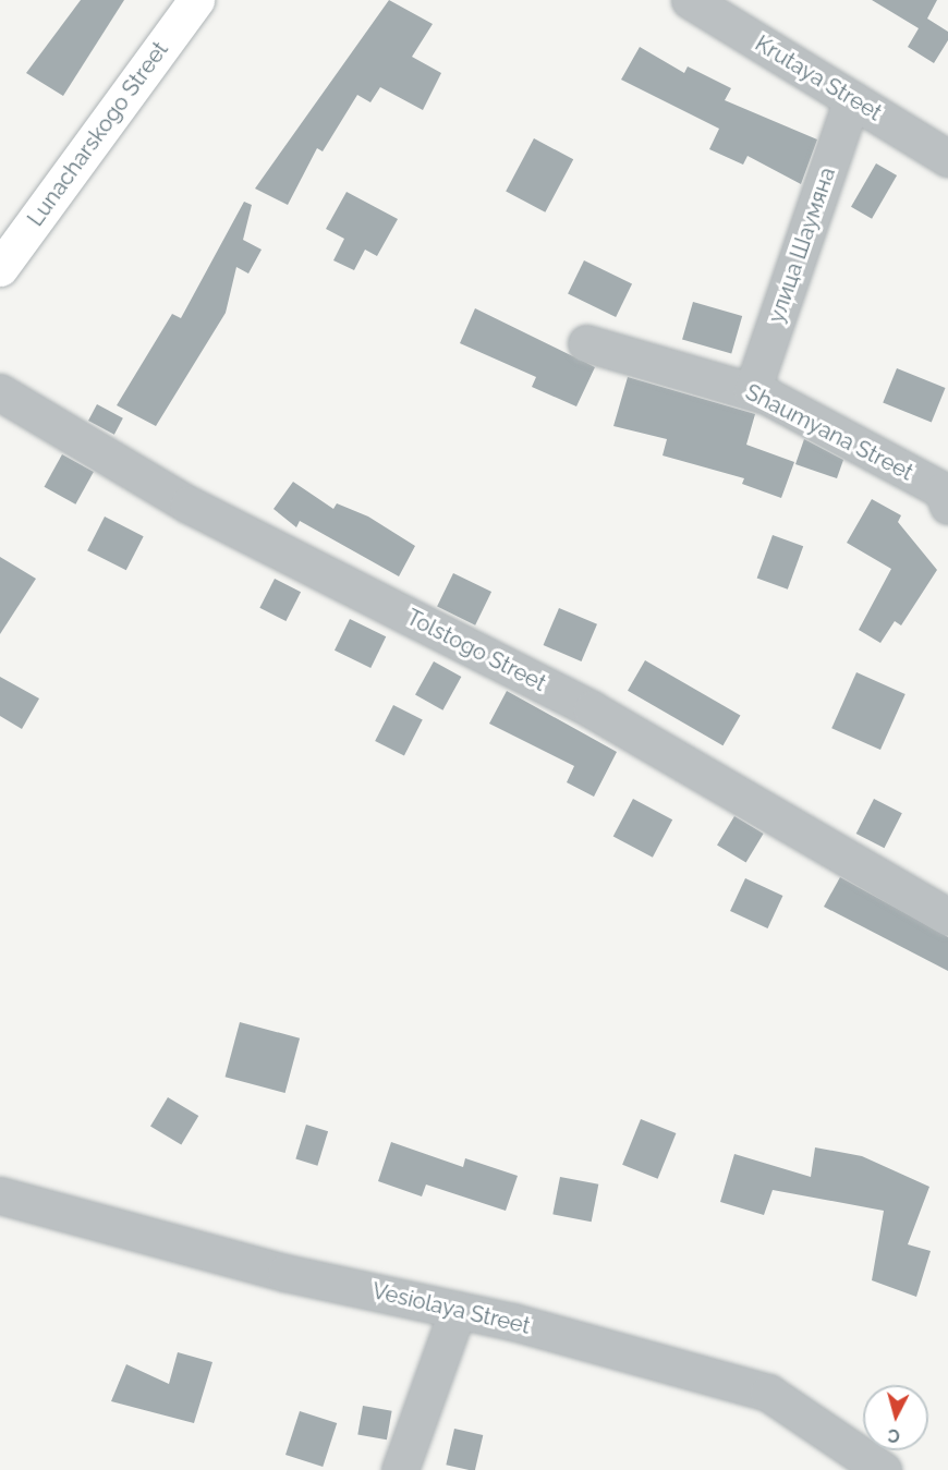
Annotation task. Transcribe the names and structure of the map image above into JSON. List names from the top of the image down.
{
  "streets": {
    "main road": ["Lunacharskogo Street"],
    "street": [
      "Krutaya Street",
      "улица Шаумяна",
      "Shaumyana Street",
      "Tolstogo Street",
      "Vesiolaya Street"
    ]
  },
  "crossings": [
    ["Krutaya Street", "улица Шаумяна"],
    ["улица Шаумяна", "Shaumyana Street"]
  ],
  "north": "bottom"
}
